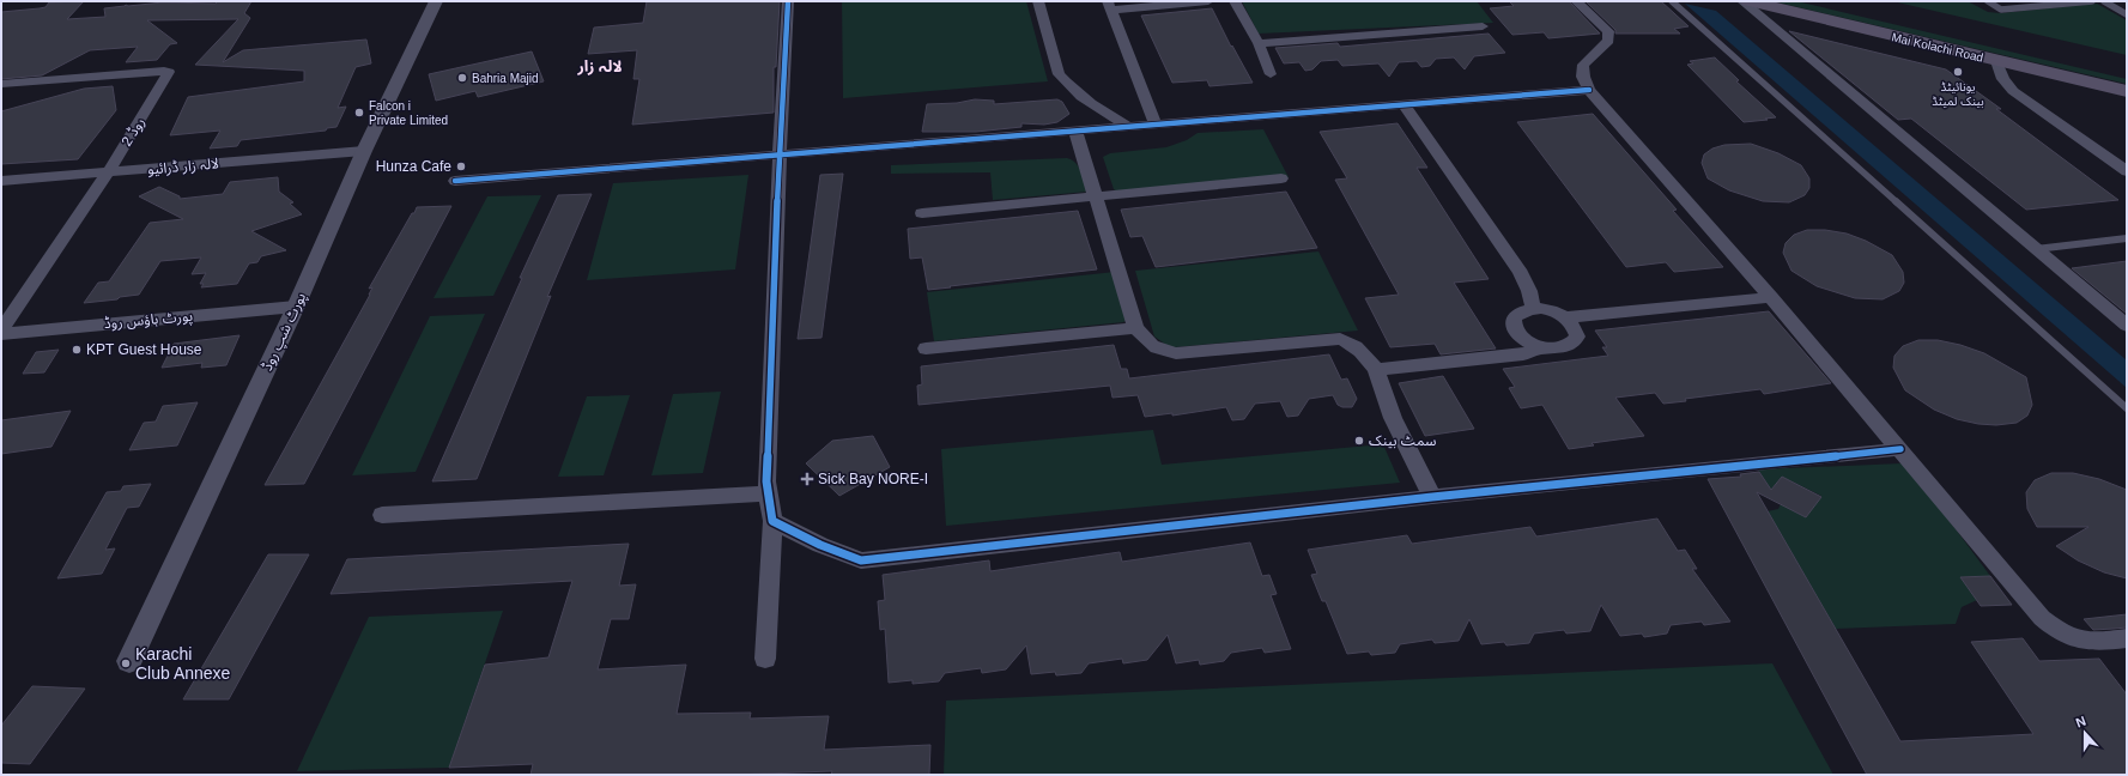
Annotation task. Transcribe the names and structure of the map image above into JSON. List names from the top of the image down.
{
  "streets": {
    "main road": ["Mai Kolachi Road"],
    "street": [
      "روڈ 2",
      "لالہ زار ڈرائیو",
      "پورٹ ہاؤس روڈ",
      "پورٹ شپ روڈ"
    ]
  },
  "crossings": [
    ["روڈ 2", "لالہ زار ڈرائیو"],
    ["روڈ 2", "پورٹ ہاؤس روڈ"],
    ["لالہ زار ڈرائیو", "پورٹ شپ روڈ"],
    ["پورٹ ہاؤس روڈ", "پورٹ شپ روڈ"]
  ],
  "districts": ["لالہ زار"],
  "places": {
    "other": [
      "یونائیٹڈ بینک لمیٹڈ",
      "Bahria Majid",
      "Falcon i Private Limited",
      "Hunza Cafe",
      "KPT Guest House",
      "سمٹ بینک",
      "Karachi Club Annexe"
    ],
    "health": ["Sick Bay NORE-I"]
  },
  "north": "top"
}
